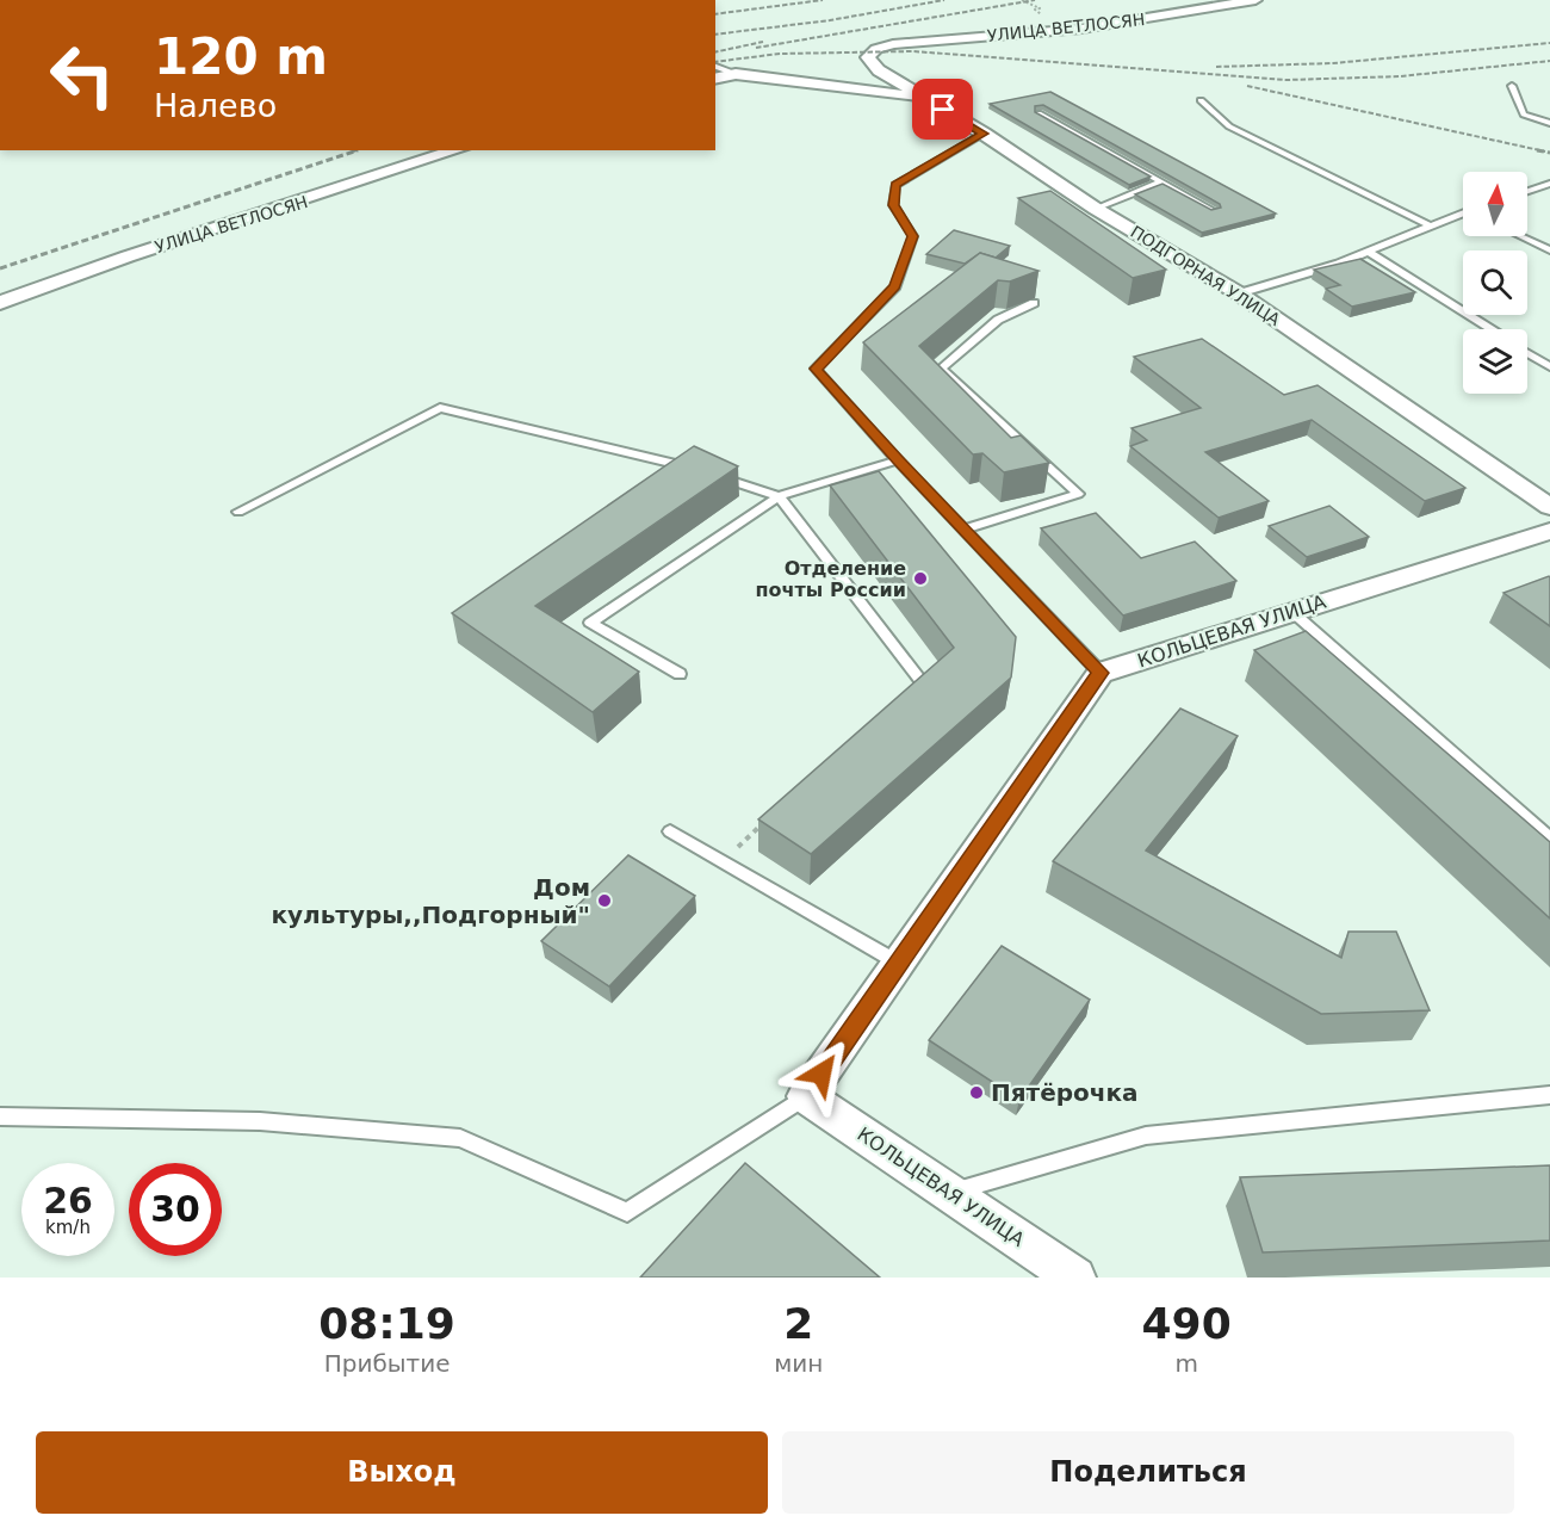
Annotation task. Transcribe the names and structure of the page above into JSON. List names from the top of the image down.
{
  "streets": {
    "street": ["УЛИЦА ВЕТЛОСЯН", "ПОДГОРНАЯ УЛИЦА", "КОЛЬЦЕВАЯ УЛИЦА"]
  },
  "crossings": [
    ["УЛИЦА ВЕТЛОСЯН", "ПОДГОРНАЯ УЛИЦА"]
  ],
  "places": ["Отделение почты России", "Дом культуры,,Подгорный\"", "Пятёрочка"],
  "north": "top",
  "page": {
    "turn": ["120 m", "Налево"],
    "speed": "26 km/h",
    "limit": "30",
    "eta": [
      "08:19",
      "Прибытие",
      "2",
      "мин",
      "490",
      "m"
    ],
    "buttons": ["Выход", "Поделиться"]
  }
}
